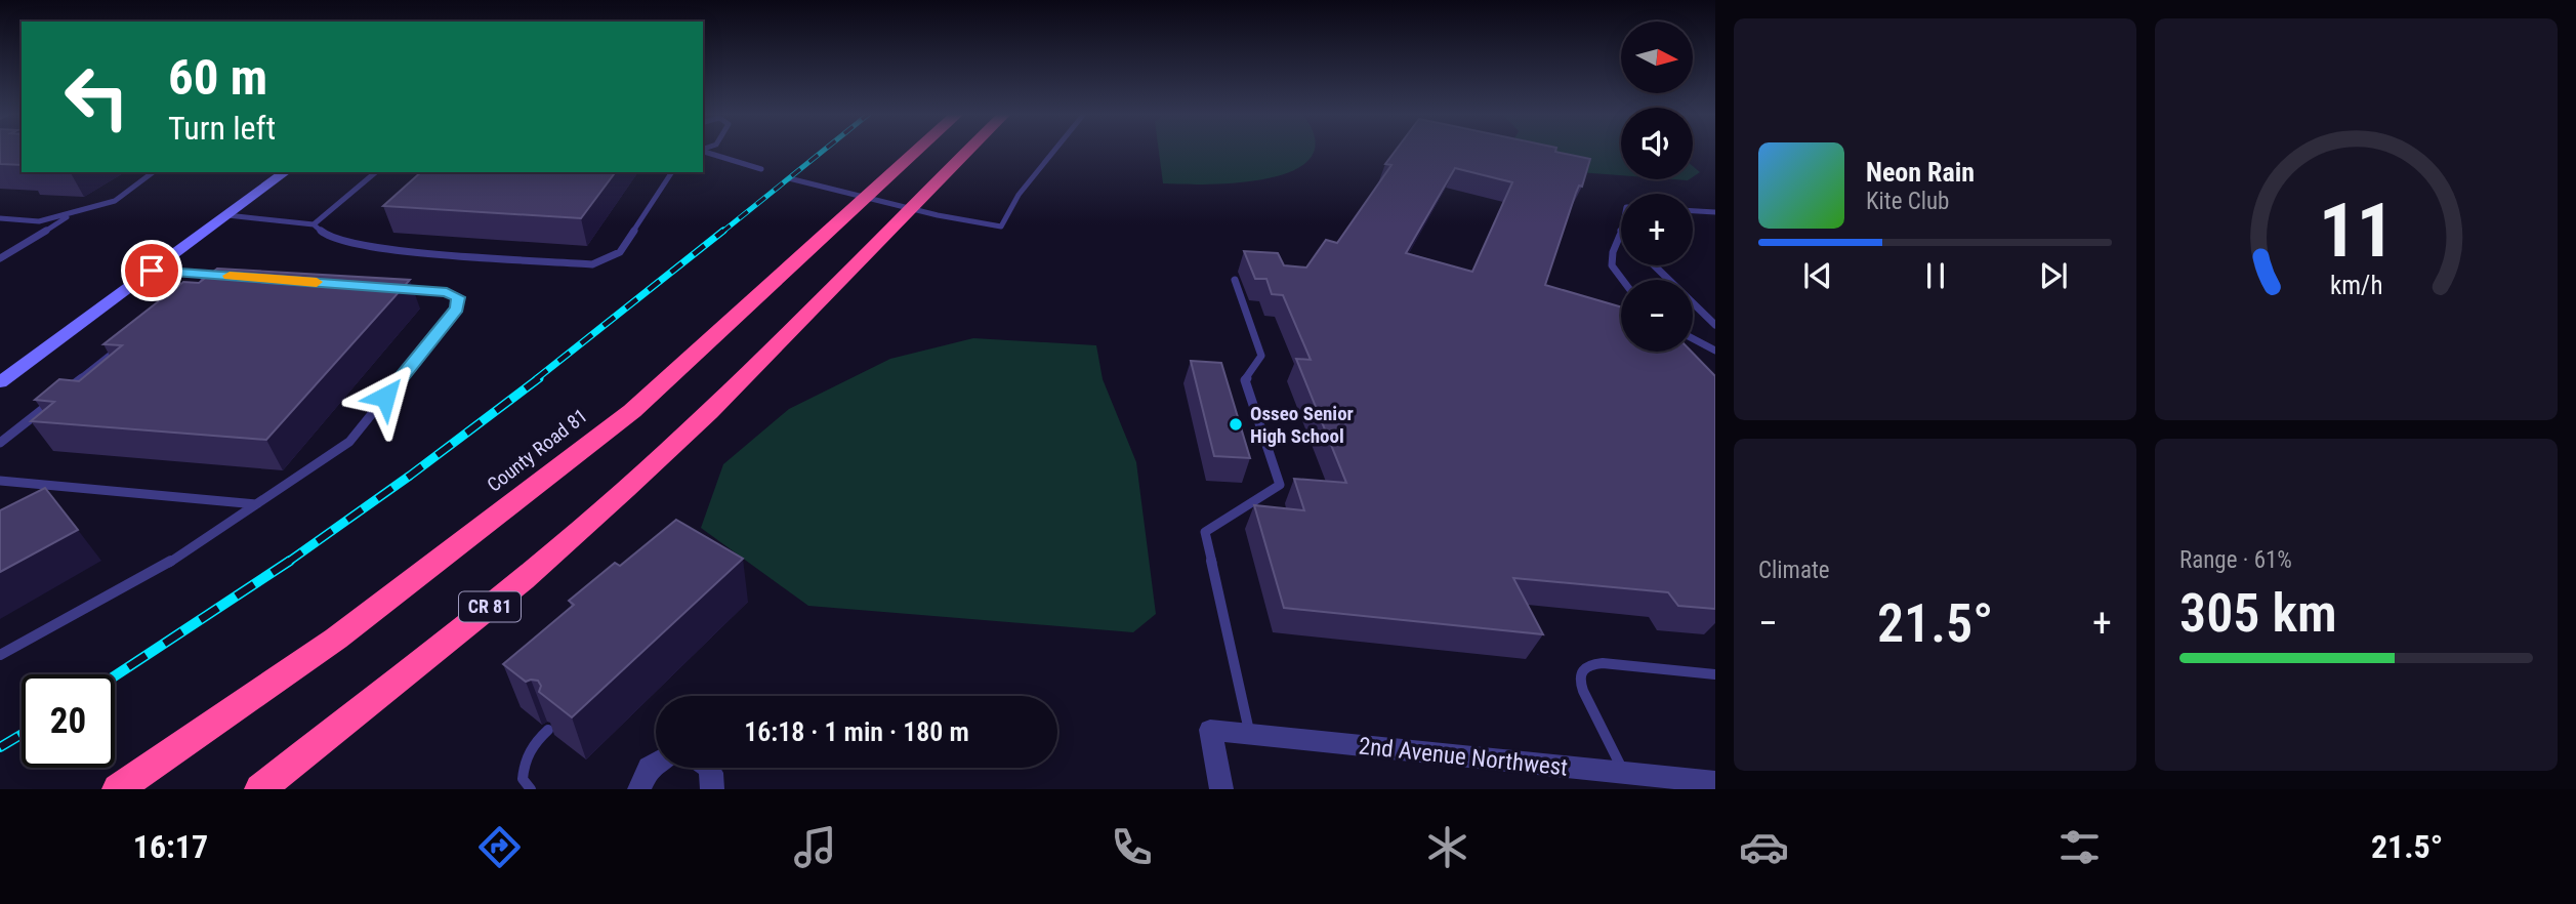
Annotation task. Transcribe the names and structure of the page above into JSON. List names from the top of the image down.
{
  "streets": {
    "highway": ["County Road 81", "CR 81"],
    "street": ["2nd Avenue Northwest"]
  },
  "places": ["Osseo Senior High School"],
  "north": "right",
  "page": {
    "map_buttons": ["+", "−"],
    "turn": ["60 m", "Turn left"],
    "song": ["Neon Rain", "Kite Club"],
    "tile": [
      "Climate",
      ["Range · 61%", "305 km"]
    ],
    "heat": ["−", "21.5°", "+"],
    "limit": "20",
    "trip": "16:18 · 1 min · 180 m",
    "tabs": ["16:17", "21.5°"],
    "gauge": ["11", "km/h"]
  }
}
